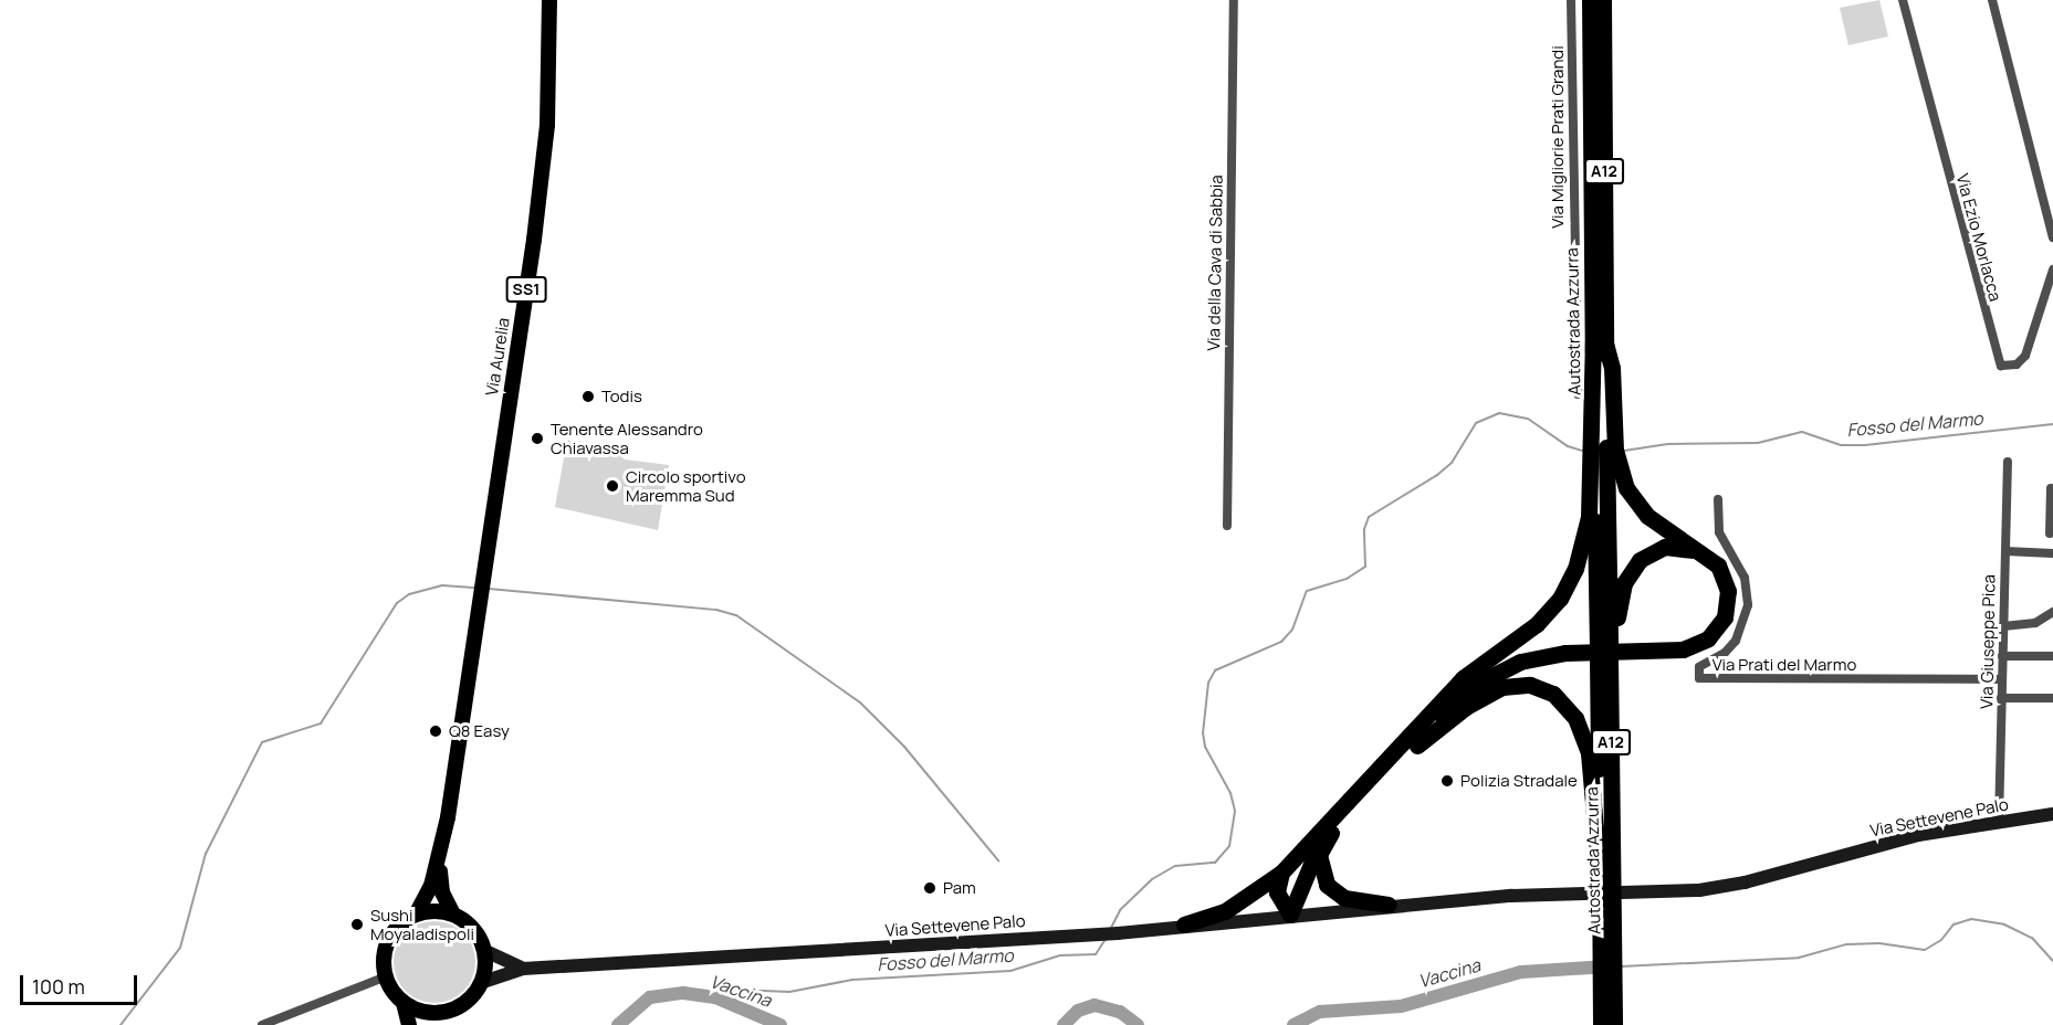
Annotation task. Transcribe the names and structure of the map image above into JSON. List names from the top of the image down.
{
  "streets": {
    "highway": ["A12", "Autostrada Azzurra"],
    "main road": ["SS1", "Via Aurelia", "Via Settevene Palo"],
    "street": [
      "Via Migliorie Prati Grandi",
      "Via Ezio Morlacca",
      "Via della Cava di Sabbia",
      "Via Giuseppe Pica",
      "Via Prati del Marmo"
    ]
  },
  "crossings": [
    ["SS1", "Via Aurelia"],
    ["SS1", "Via Settevene Palo"],
    ["Via Aurelia", "Via Settevene Palo"],
    ["Via Giuseppe Pica", "Via Prati del Marmo"],
    ["Via Giuseppe Pica", "Via Settevene Palo"]
  ],
  "water": ["Fosso del Marmo", "Vaccina"],
  "places": [
    "Todis",
    "Tenente Alessandro Chiavassa",
    "Circolo sportivo Maremma Sud",
    "Q8 Easy",
    "Polizia Stradale",
    "Pam",
    "Sushi Moyaladispoli"
  ],
  "scale_bar": "100 m"
}
